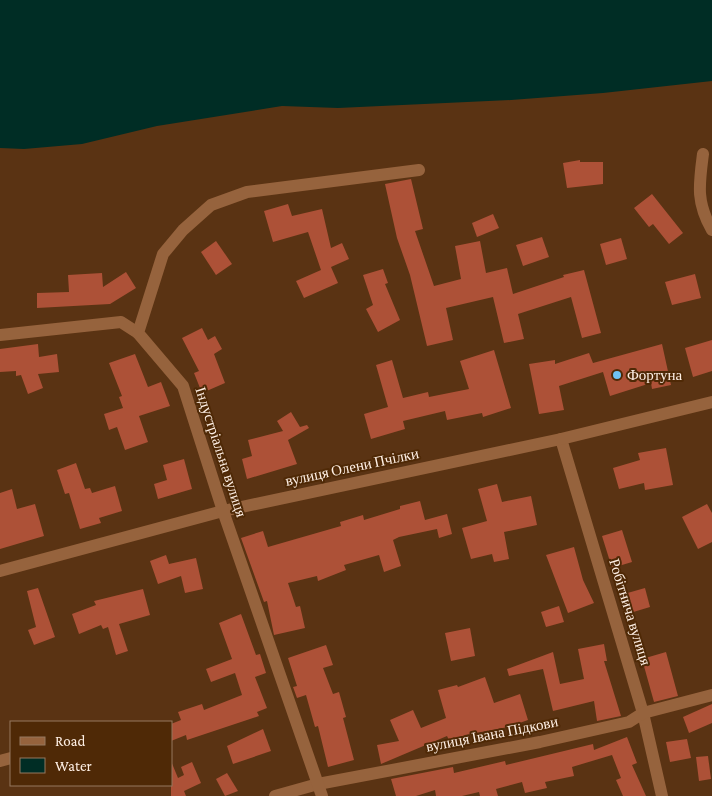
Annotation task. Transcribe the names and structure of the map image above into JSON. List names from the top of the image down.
{
  "streets": {
    "street": [
      "Індустріальна вулиця",
      "вулиця Олени Пчілки",
      "Робітнича вулиця",
      "вулиця Івана Підкови"
    ]
  },
  "crossings": [
    ["Індустріальна вулиця", "вулиця Олени Пчілки"],
    ["Індустріальна вулиця", "вулиця Івана Підкови"],
    ["вулиця Олени Пчілки", "Робітнича вулиця"],
    ["Робітнича вулиця", "вулиця Івана Підкови"]
  ],
  "places": ["Фортуна"],
  "legend": ["Road", "Water"]
}
